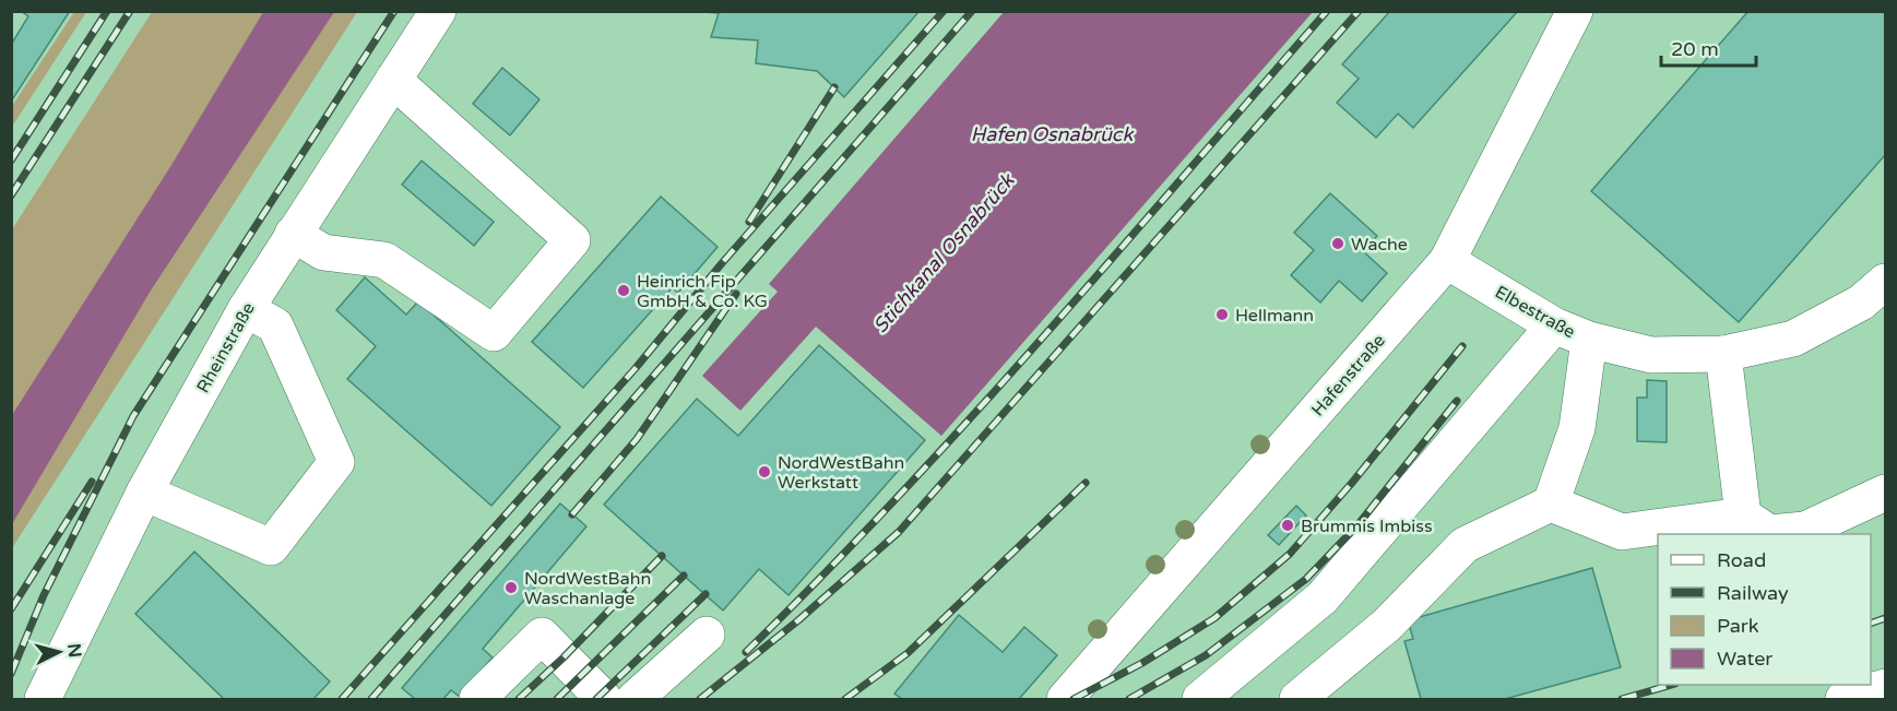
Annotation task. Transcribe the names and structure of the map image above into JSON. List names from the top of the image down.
{
  "streets": {
    "street": ["Elbestraße", "Rheinstraße", "Hafenstraße"]
  },
  "crossings": [
    ["Elbestraße", "Hafenstraße"]
  ],
  "water": ["Hafen Osnabrück", "Stichkanal Osnabrück"],
  "places": [
    "Wache",
    "Heinrich Fip GmbH & Co. KG",
    "Hellmann",
    "NordWestBahn Werkstatt",
    "Brummis Imbiss",
    "NordWestBahn Waschanlage"
  ],
  "legend": [
    "Road",
    "Railway",
    "Park",
    "Water"
  ],
  "scale_bar": "20 m",
  "north": "right"
}
